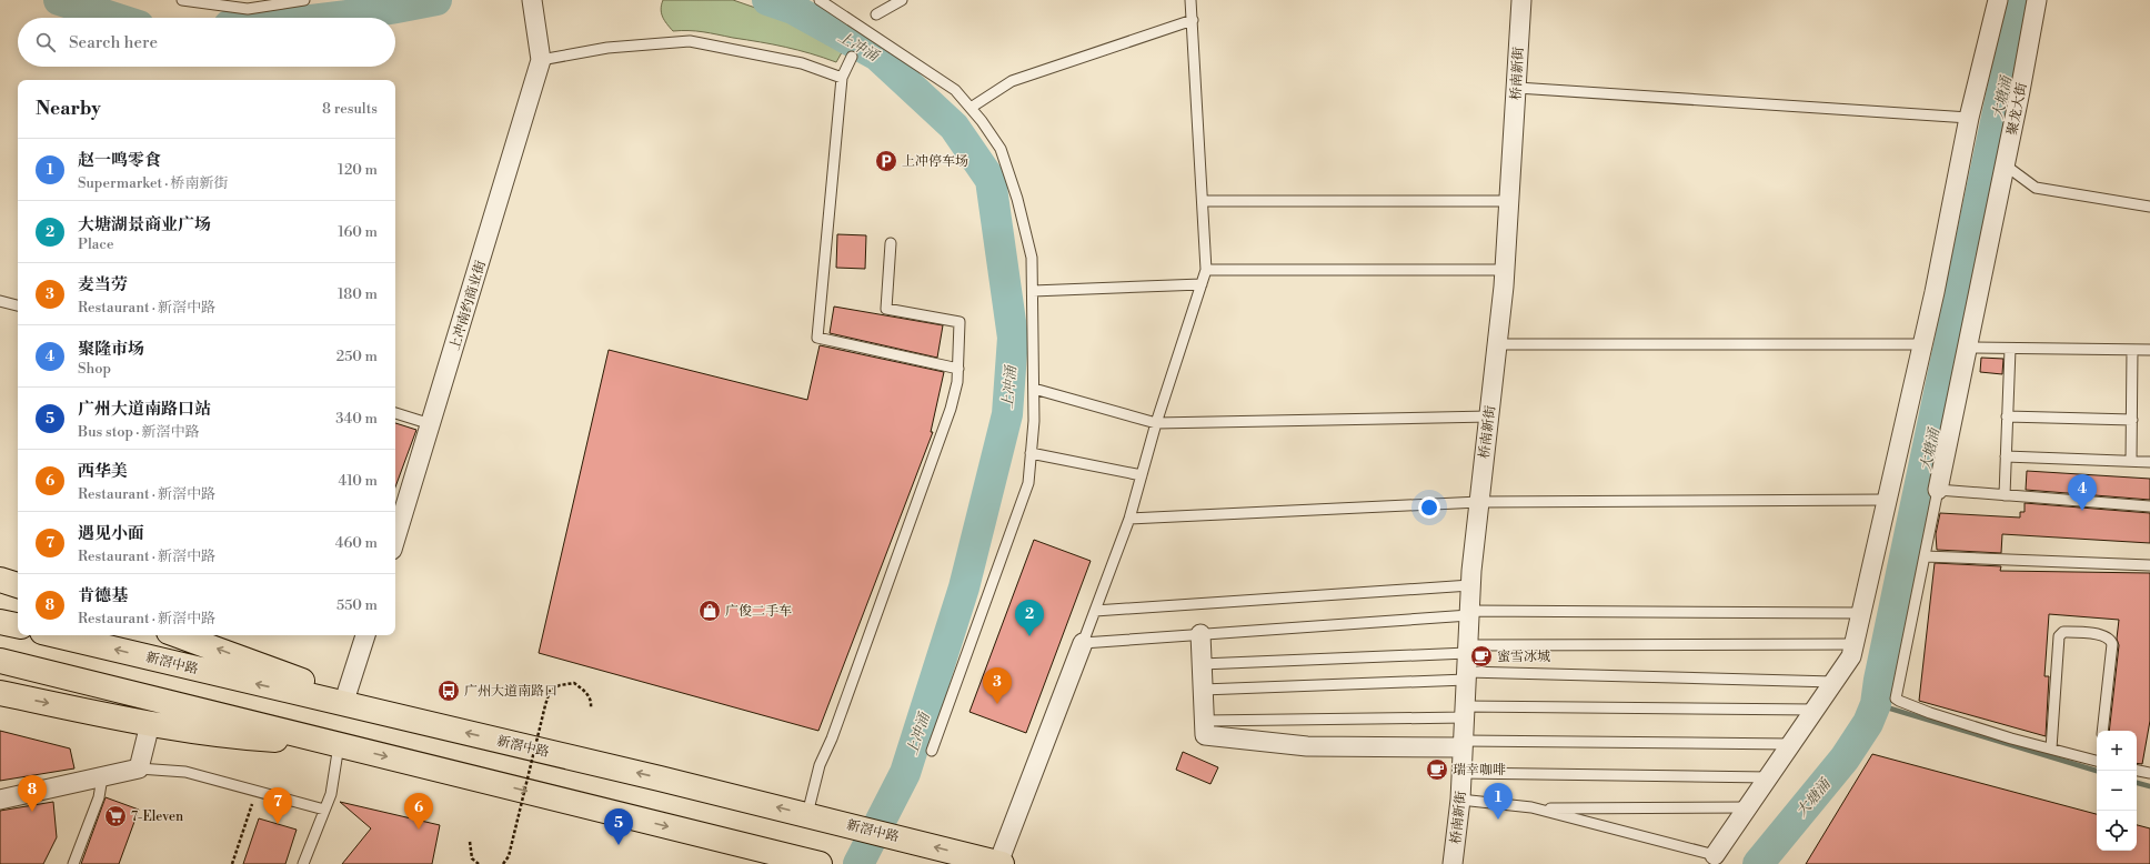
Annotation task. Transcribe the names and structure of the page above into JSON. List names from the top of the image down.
{
  "streets": {
    "highway": ["新滘中路"],
    "street": ["桥南新街", "聚龙大街", "上冲南约商业街"]
  },
  "water": ["上冲涌", "大塘涌"],
  "places": {
    "parking": ["上冲停车场"],
    "shop": ["广俊二手车"],
    "cafe": ["蜜雪冰城", "瑞幸咖啡"],
    "bus stop": ["广州大道南路口"],
    "supermarket": ["7-Eleven"]
  },
  "page": {
    "search": "Search here",
    "heading": ["Nearby", "8 results"],
    "list": [
      {
        "mark": "1",
        "name": "赵一鸣零食",
        "note": "Supermarket · 桥南新街",
        "value": "120 m"
      },
      {
        "mark": "2",
        "name": "大塘湖景商业广场",
        "note": "Place",
        "value": "160 m"
      },
      {
        "mark": "3",
        "name": "麦当劳",
        "note": "Restaurant · 新滘中路",
        "value": "180 m"
      },
      {
        "mark": "4",
        "name": "聚隆市场",
        "note": "Shop",
        "value": "250 m"
      },
      {
        "mark": "5",
        "name": "广州大道南路口站",
        "note": "Bus stop · 新滘中路",
        "value": "340 m"
      },
      {
        "mark": "6",
        "name": "西华美",
        "note": "Restaurant · 新滘中路",
        "value": "410 m"
      },
      {
        "mark": "7",
        "name": "遇见小面",
        "note": "Restaurant · 新滘中路",
        "value": "460 m"
      },
      {
        "mark": "8",
        "name": "肯德基",
        "note": "Restaurant · 新滘中路",
        "value": "550 m"
      }
    ],
    "pins": [
      "4",
      "2",
      "3",
      "8",
      "1",
      "7",
      "6",
      "5"
    ],
    "map_buttons": ["+", "−"]
  }
}
